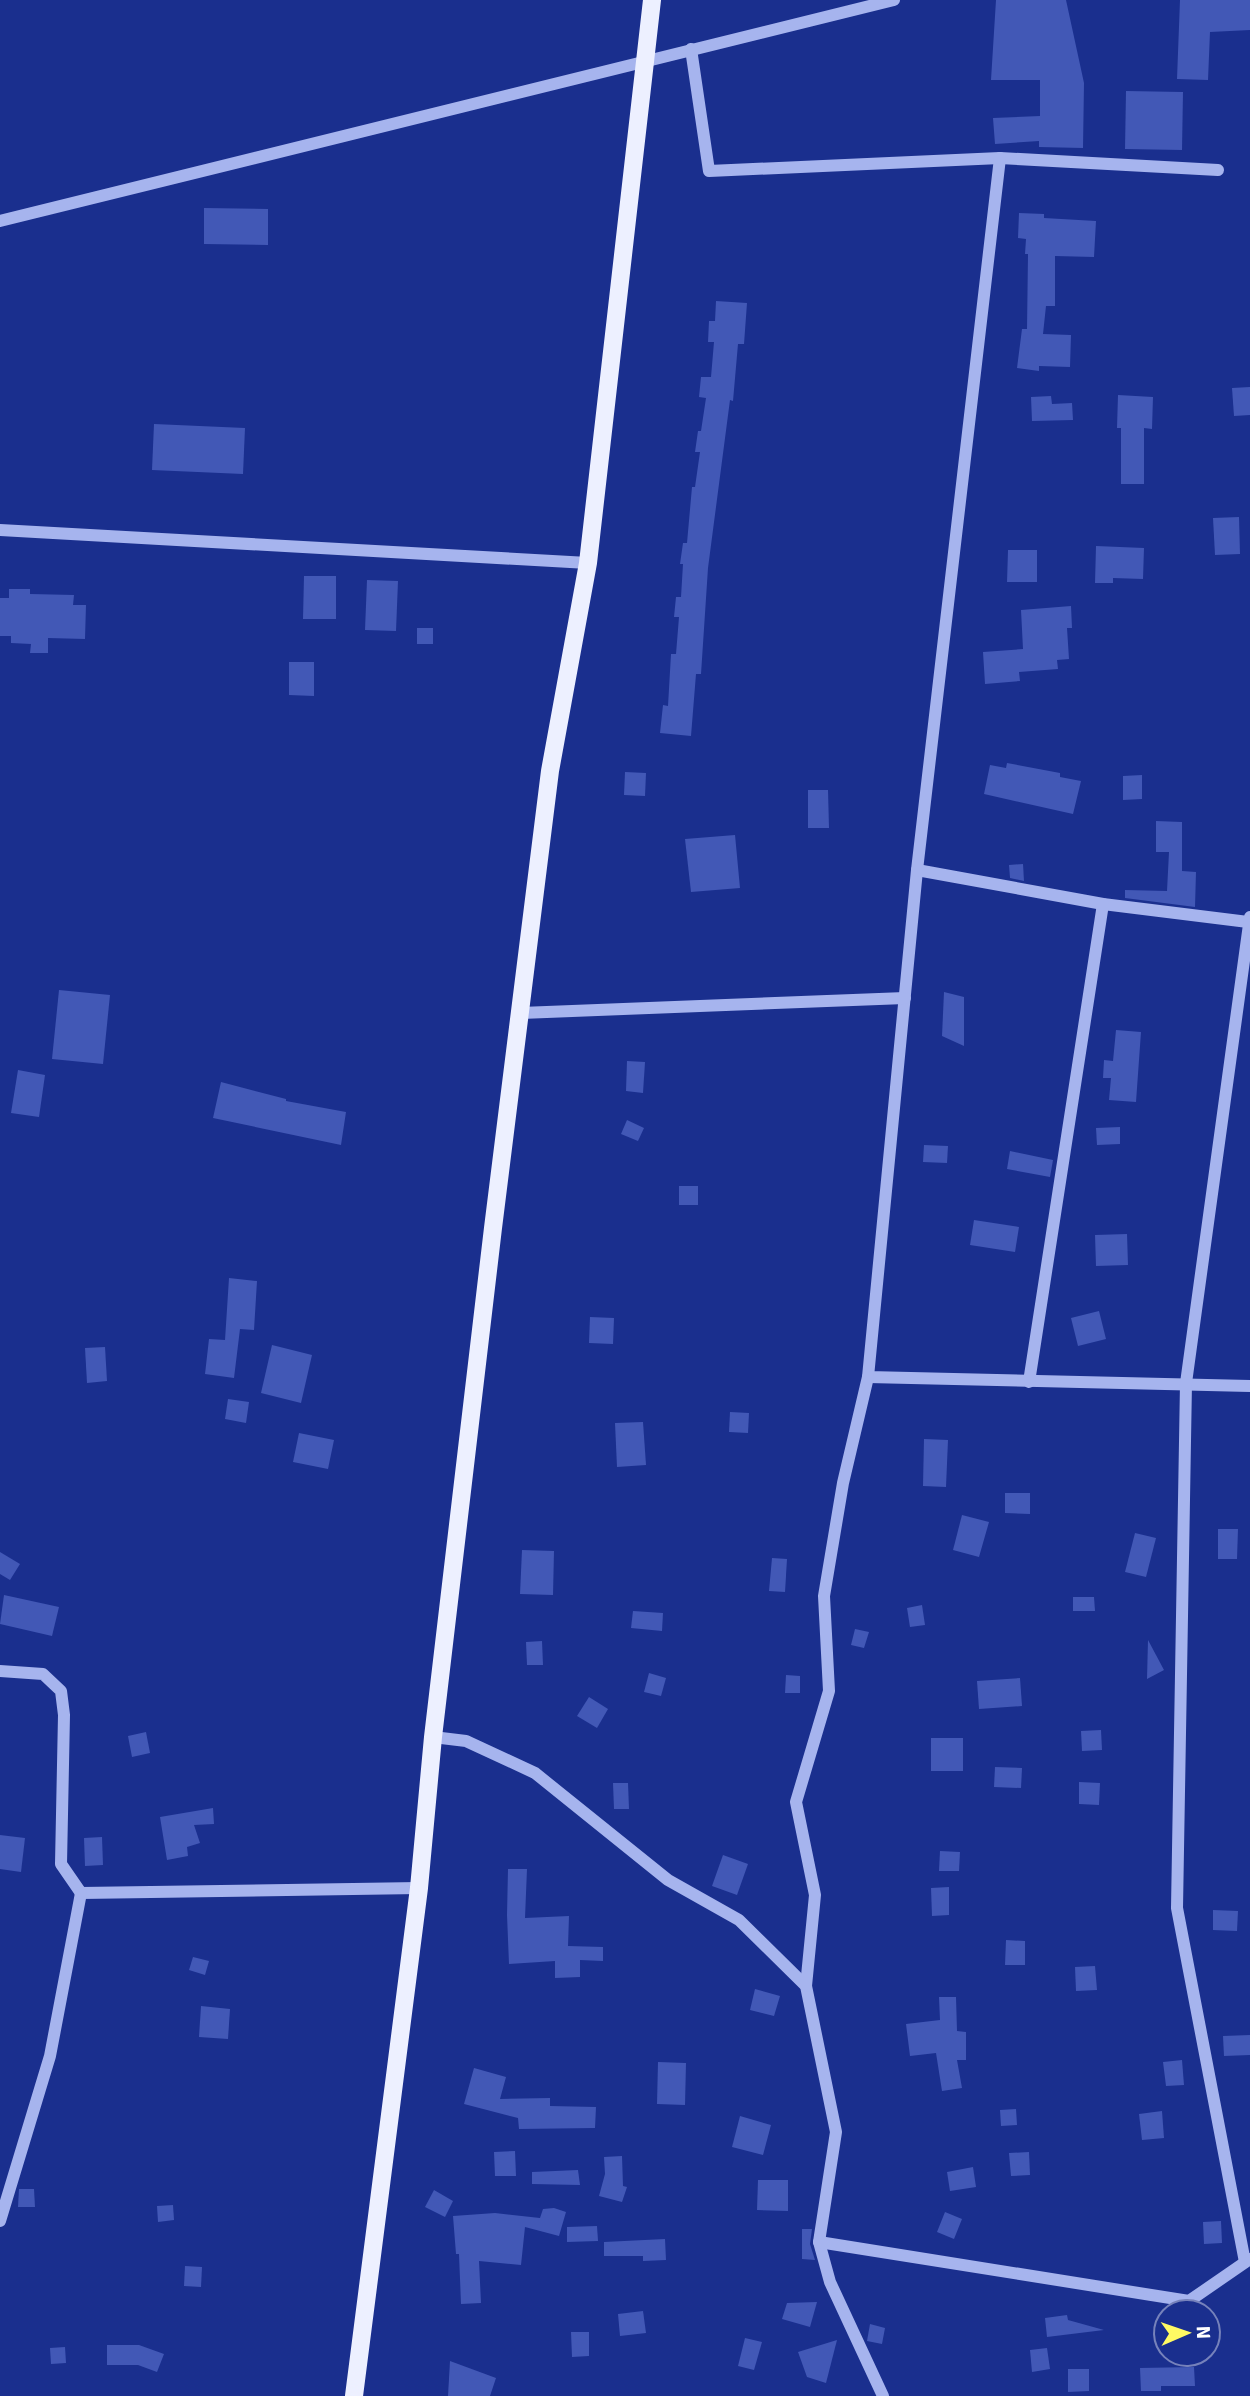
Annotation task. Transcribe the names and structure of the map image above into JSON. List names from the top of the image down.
{
  "north": "right"
}
